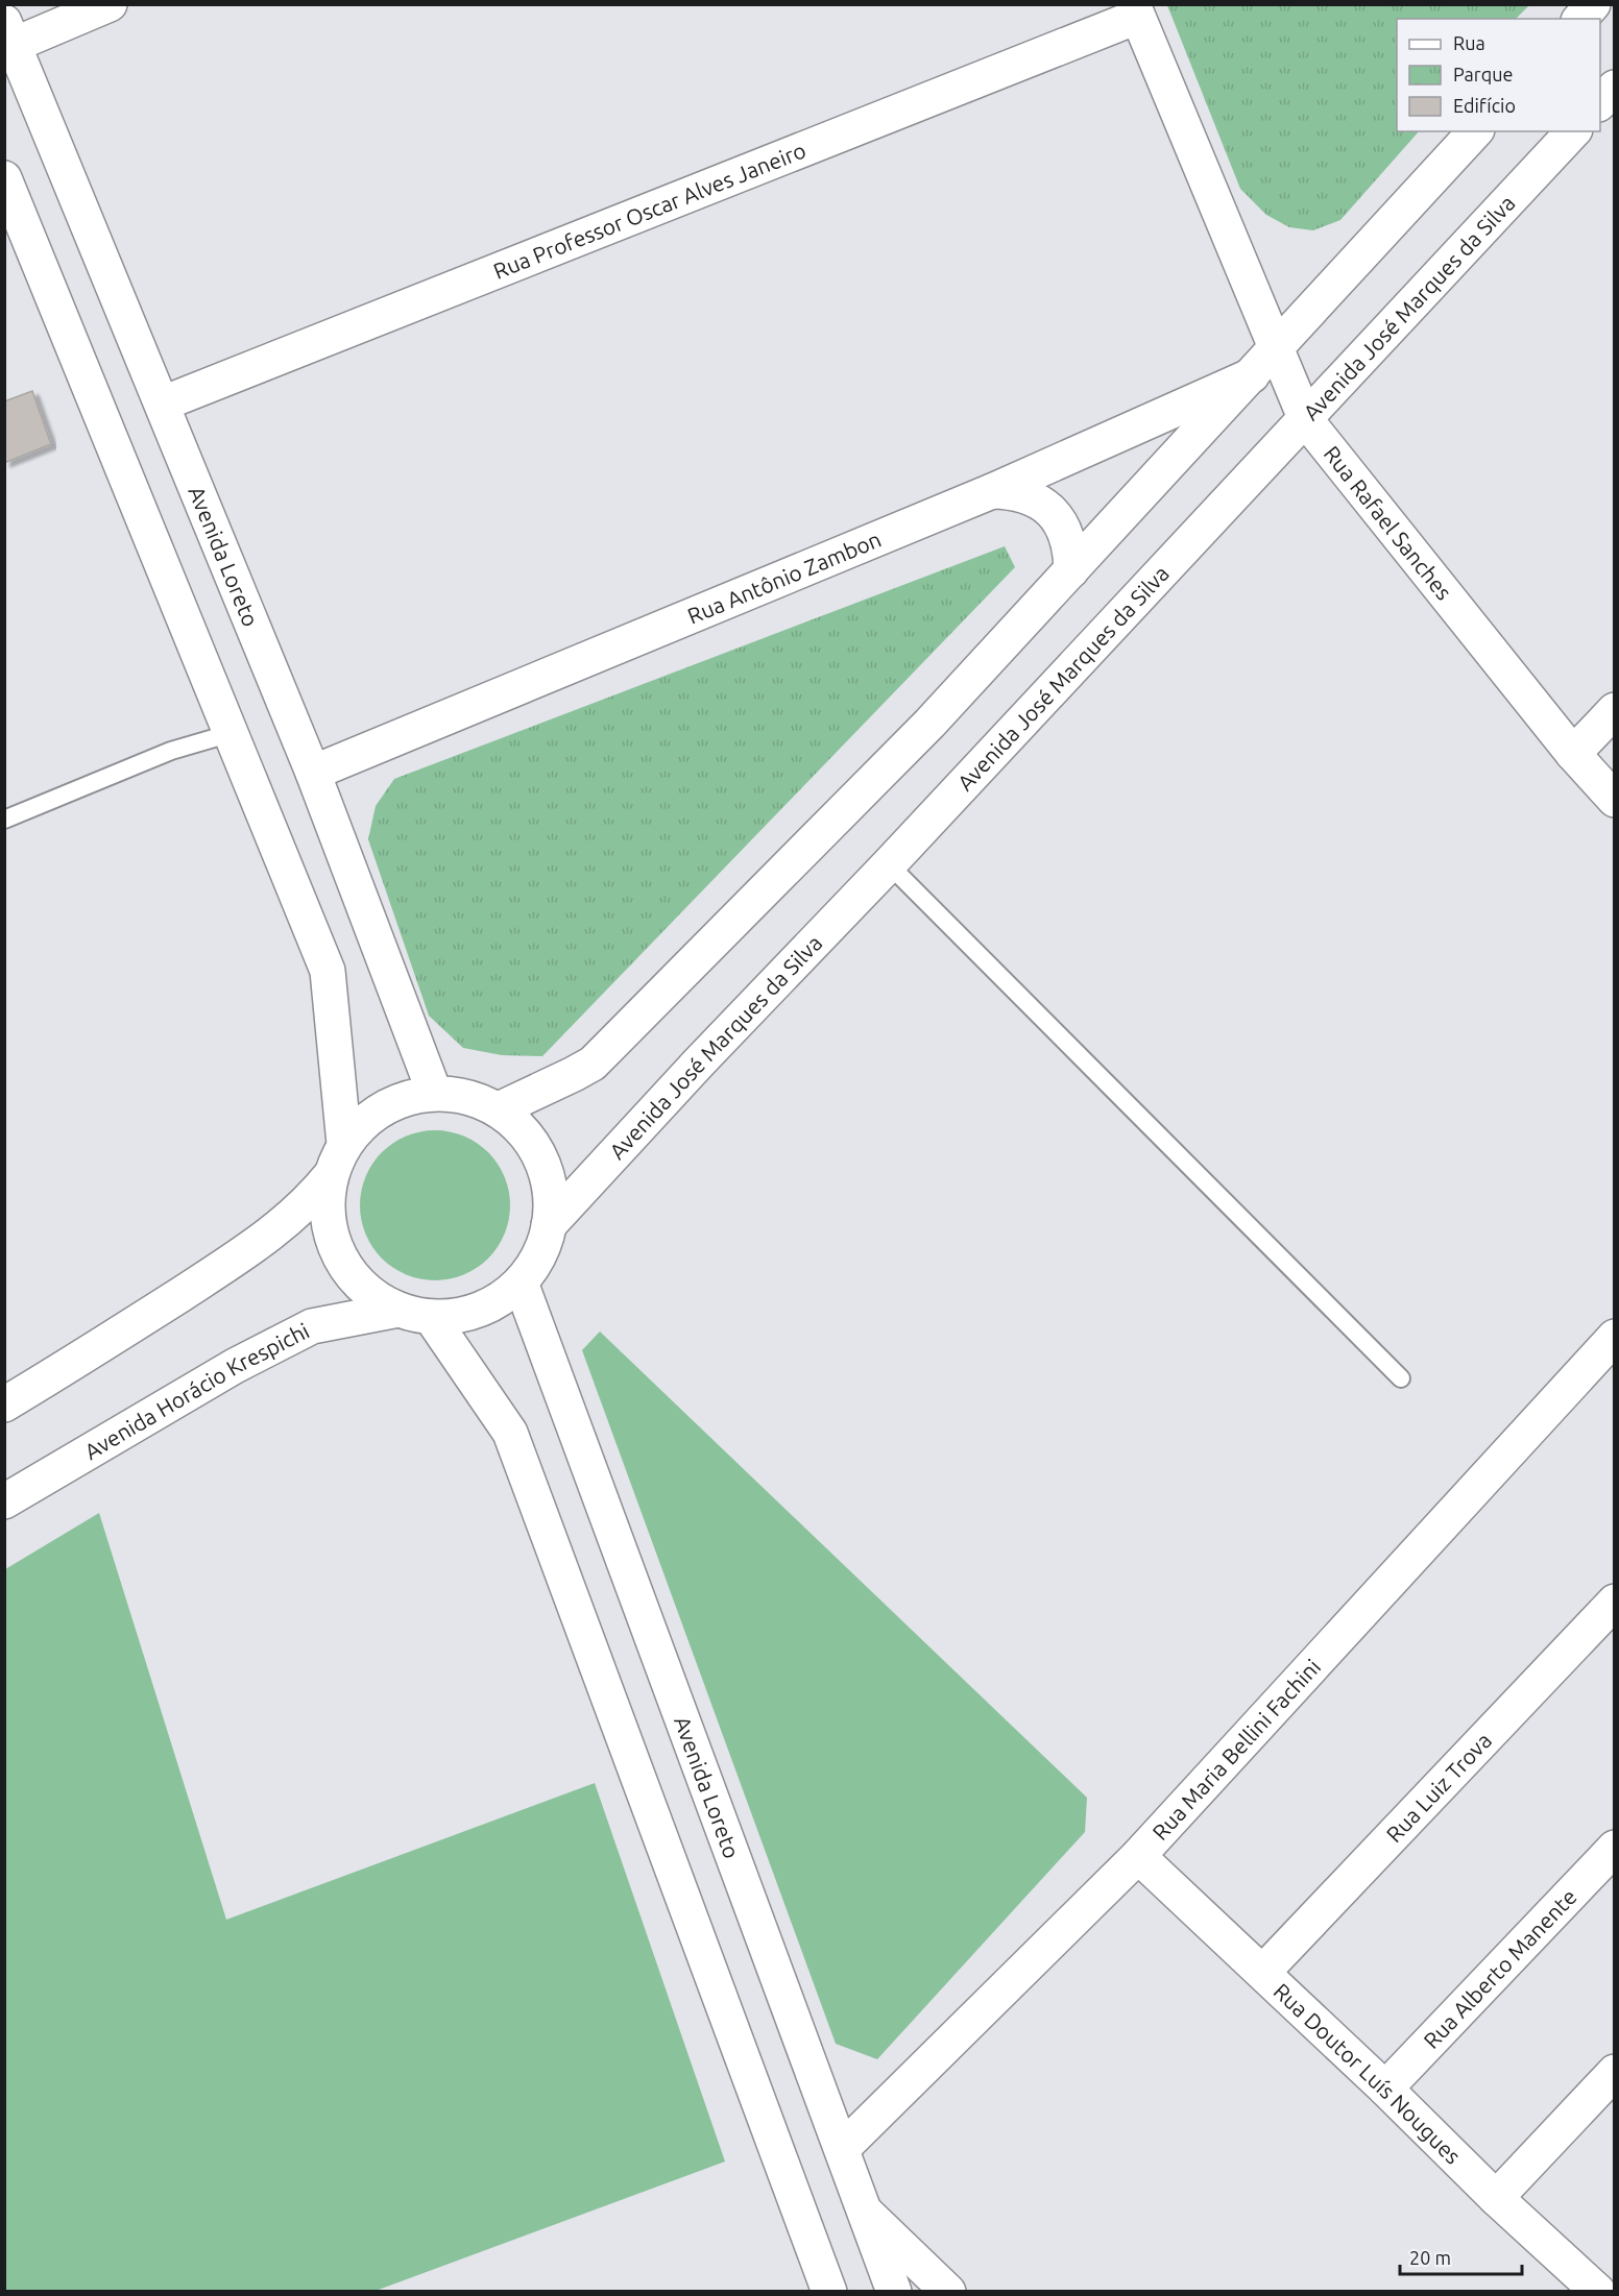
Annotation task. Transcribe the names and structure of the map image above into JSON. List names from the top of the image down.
{
  "streets": {
    "street": [
      "Rua Professor Oscar Alves Janeiro",
      "Avenida José Marques da Silva",
      "Rua Rafael Sanches",
      "Avenida Loreto",
      "Rua Antônio Zambon",
      "Avenida Horácio Krespichi",
      "Rua Maria Bellini Fachini",
      "Rua Luiz Trova",
      "Rua Alberto Manente",
      "Rua Doutor Luís Nougues"
    ]
  },
  "crossings": [
    ["Rua Professor Oscar Alves Janeiro", "Rua Rafael Sanches"],
    ["Rua Professor Oscar Alves Janeiro", "Avenida Loreto"],
    ["Avenida José Marques da Silva", "Rua Rafael Sanches"],
    ["Avenida José Marques da Silva", "Avenida Loreto"],
    ["Avenida José Marques da Silva", "Avenida Horácio Krespichi"],
    ["Avenida Loreto", "Rua Antônio Zambon"],
    ["Avenida Loreto", "Avenida Horácio Krespichi"],
    ["Avenida Loreto", "Rua Maria Bellini Fachini"],
    ["Rua Maria Bellini Fachini", "Rua Doutor Luís Nougues"],
    ["Rua Luiz Trova", "Rua Doutor Luís Nougues"],
    ["Rua Alberto Manente", "Rua Doutor Luís Nougues"]
  ],
  "legend": ["Rua", "Parque", "Edifício"],
  "scale_bar": "20 m"
}
